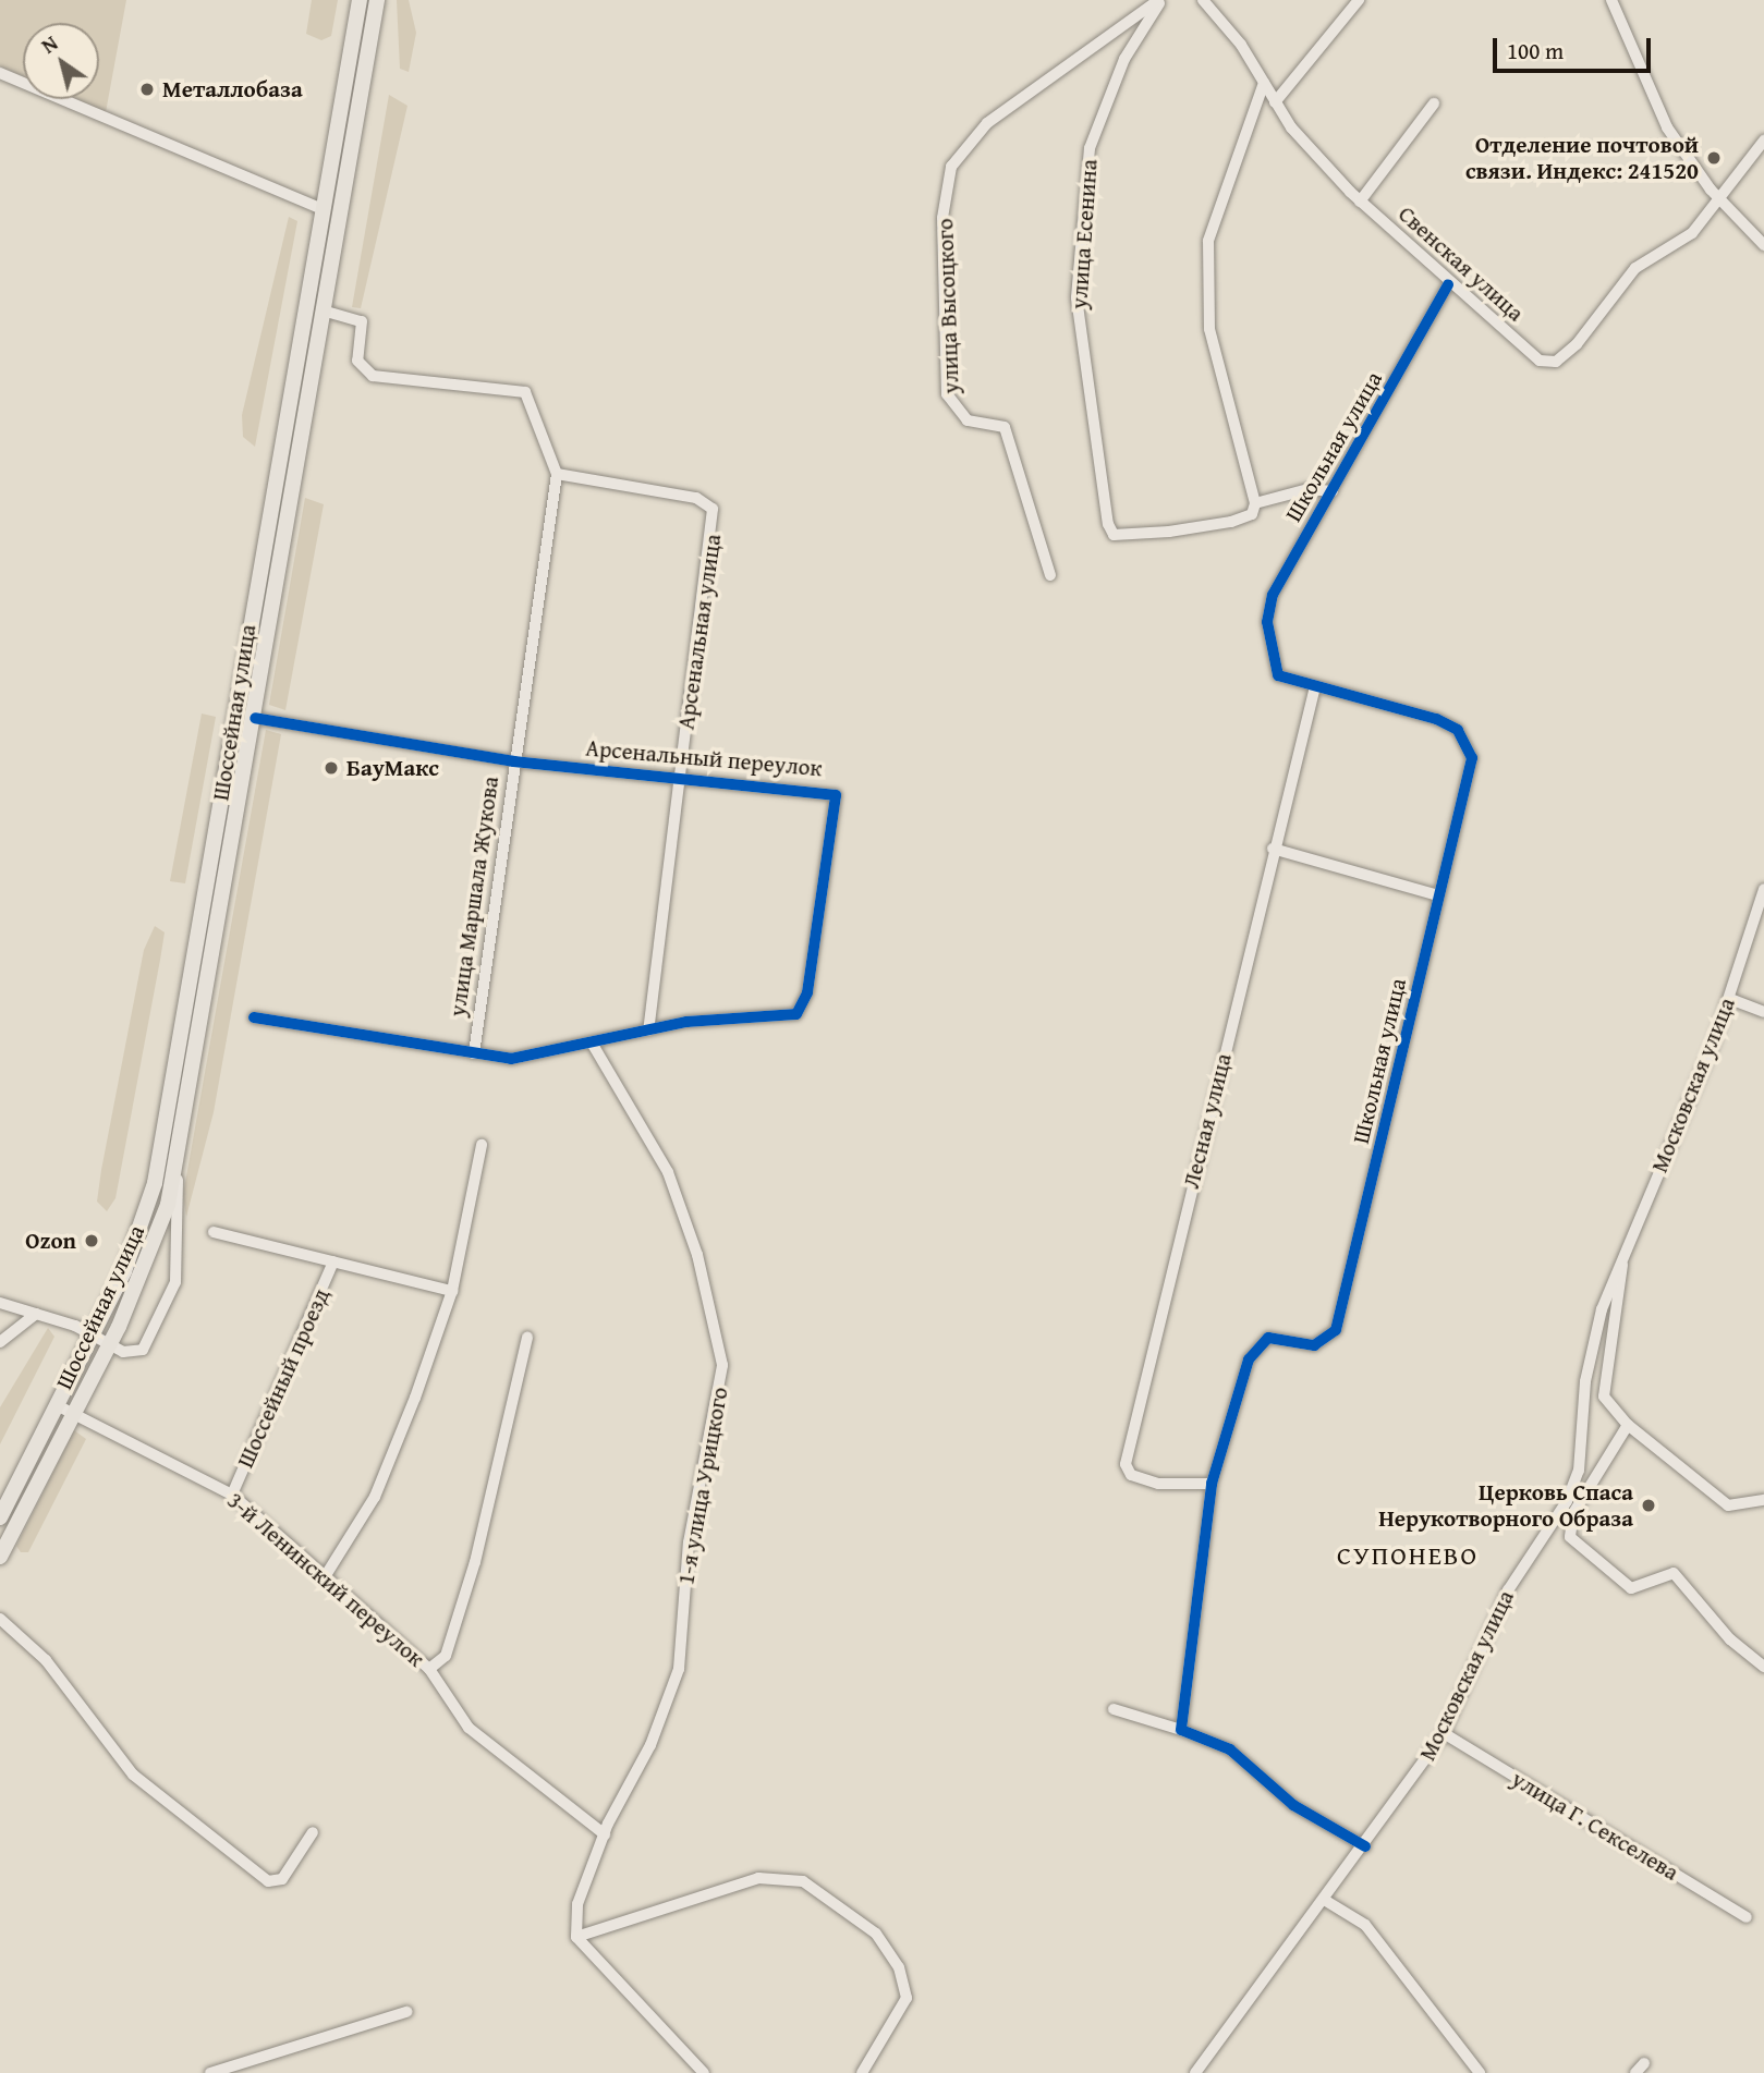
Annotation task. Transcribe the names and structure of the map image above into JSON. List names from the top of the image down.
{
  "streets": {
    "main road": ["Шоссейная улица"],
    "street": [
      "улица Есенина",
      "Свенская улица",
      "улица Высоцкого",
      "Школьная улица",
      "Арсенальная улица",
      "Арсенальный переулок",
      "улица Маршала Жукова",
      "Московская улица",
      "Лесная улица",
      "Шоссейный проезд",
      "1-я улица Урицкого",
      "3-й Ленинский переулок",
      "улица Г. Секселева"
    ]
  },
  "crossings": [
    ["улица Есенина", "улица Высоцкого"],
    ["Свенская улица", "Школьная улица"],
    ["Школьная улица", "Лесная улица"],
    ["Арсенальная улица", "Арсенальный переулок"],
    ["Арсенальная улица", "улица Маршала Жукова"],
    ["Шоссейная улица", "Арсенальный переулок"],
    ["Шоссейная улица", "3-й Ленинский переулок"],
    ["Арсенальный переулок", "улица Маршала Жукова"],
    ["Арсенальный переулок", "1-я улица Урицкого"],
    ["Московская улица", "улица Г. Секселева"],
    ["Шоссейный проезд", "3-й Ленинский переулок"]
  ],
  "districts": ["СУПОНЕВО"],
  "places": [
    "Металлобаза",
    "Отделение почтовой связи. Индекс: 241520",
    "БауМакс",
    "Ozon",
    "Церковь Спаса Нерукотворного Образа"
  ],
  "scale_bar": "100 m",
  "north": "top left"
}
